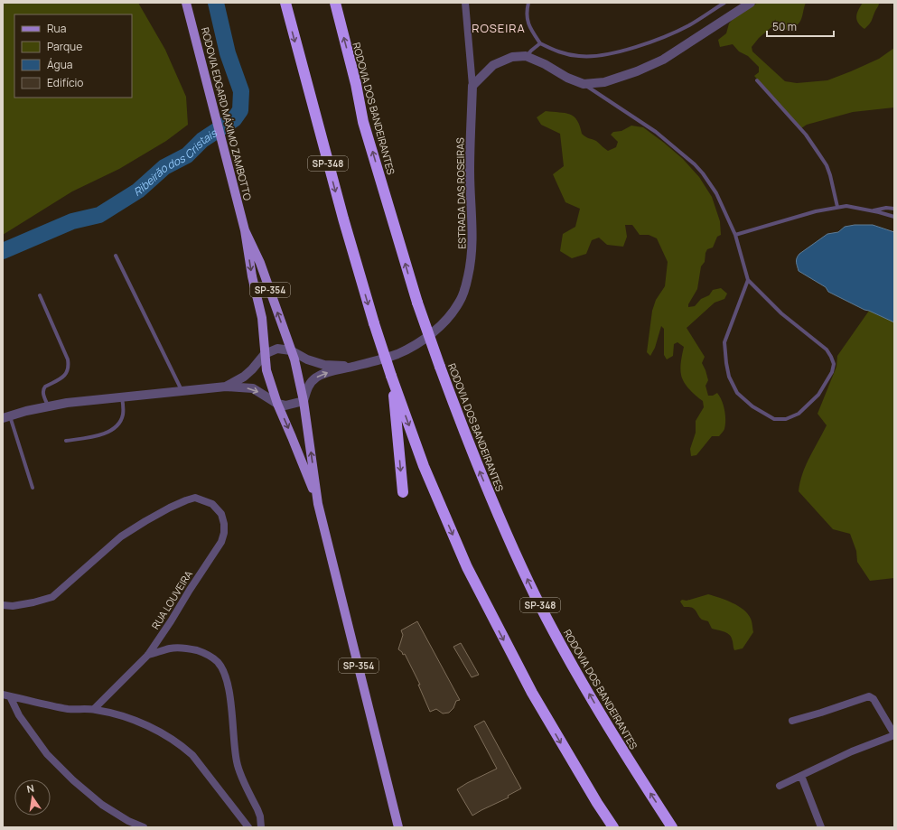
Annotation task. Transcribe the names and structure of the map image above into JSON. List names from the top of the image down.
{
  "streets": {
    "highway": ["RODOVIA DOS BANDEIRANTES", "SP-348"],
    "main road": ["RODOVIA EDGARD MÁXIMO ZAMBOTTO", "SP-354"],
    "street": ["ESTRADA DAS ROSEIRAS", "RUA LOUVEIRA"]
  },
  "crossings": [
    ["RODOVIA EDGARD MÁXIMO ZAMBOTTO", "ESTRADA DAS ROSEIRAS"]
  ],
  "districts": ["ROSEIRA"],
  "water": ["Ribeirão dos Cristais"],
  "legend": [
    "Rua",
    "Parque",
    "Água",
    "Edifício"
  ],
  "scale_bar": "50 m",
  "north": "top"
}
